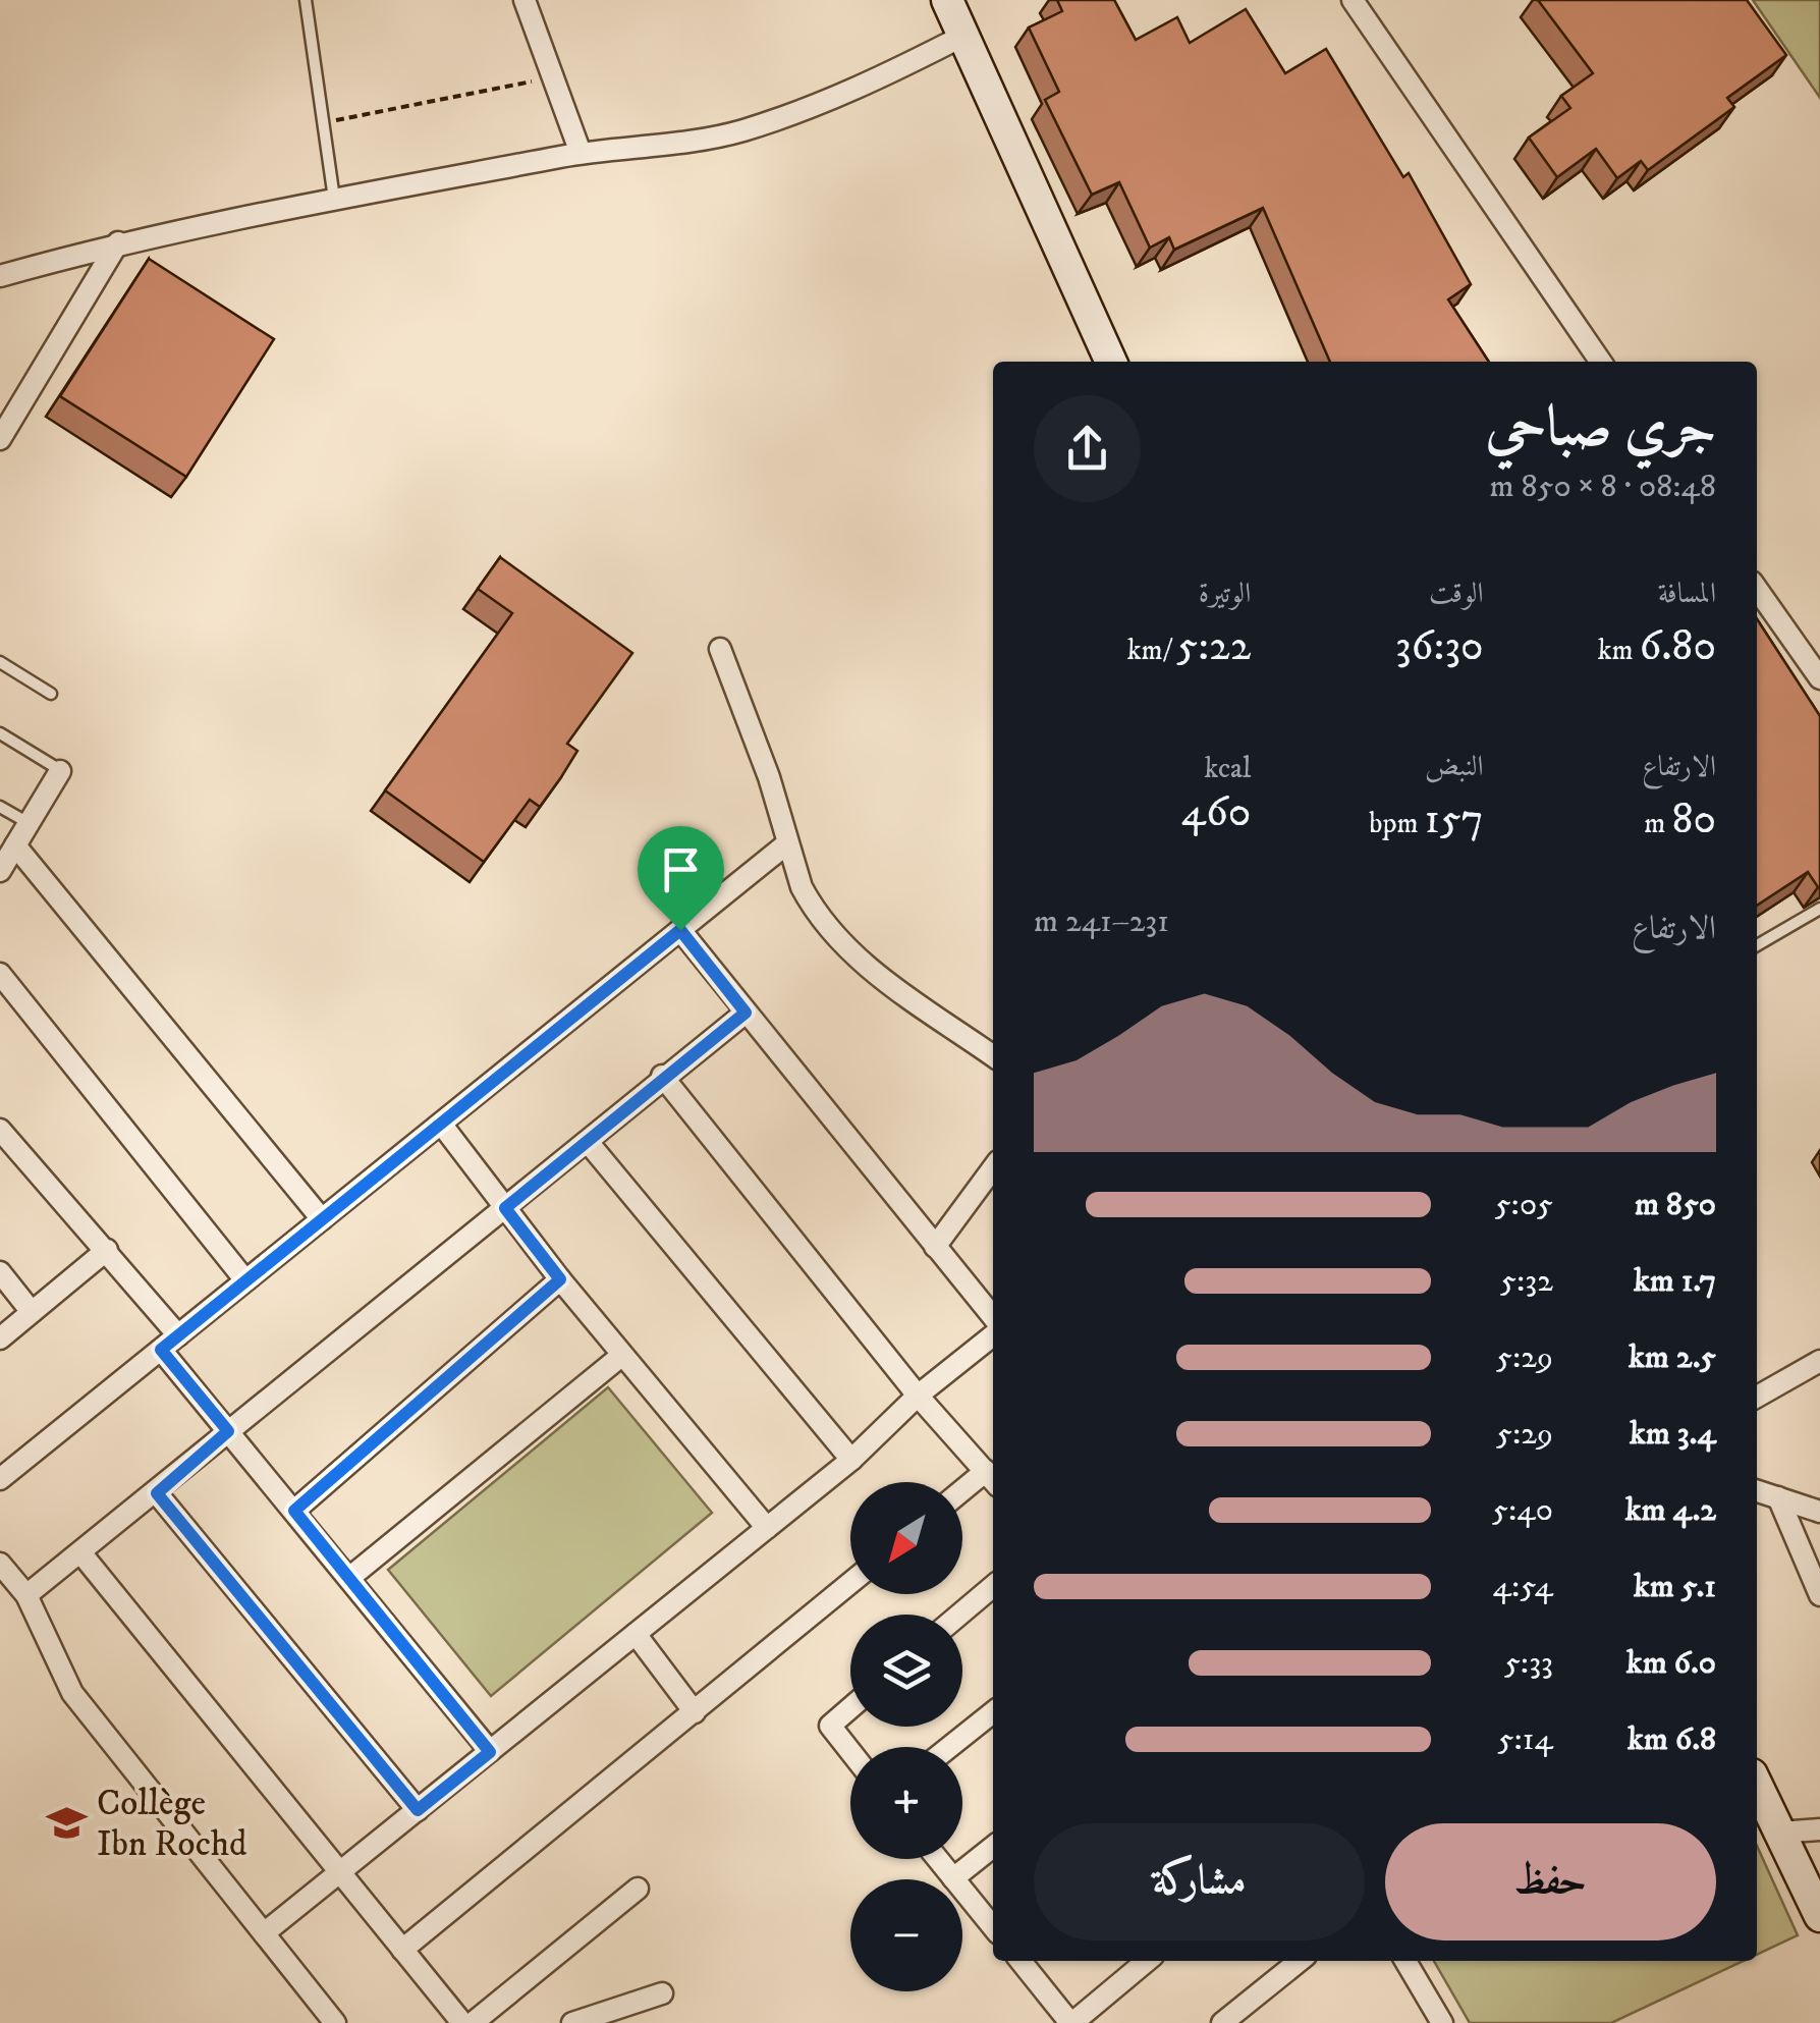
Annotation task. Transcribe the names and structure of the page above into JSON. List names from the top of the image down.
{
  "places": {
    "school or university": ["Collège Ibn Rochd"]
  },
  "north": "bottom left",
  "page": {
    "heading": ["جري صباحي", "08:48 · 8 × 850 m"],
    "stats": [
      ["المسافة", "6.80 km"],
      ["الوقت", "36:30"],
      ["الوتيرة", "5:22 /km"],
      ["الارتفاع", "80 m"],
      ["النبض", "157 bpm"],
      ["kcal", "460"]
    ],
    "chart": ["الارتفاع", "231–241 m"],
    "list": [
      {
        "name": "850 m",
        "note": "5:05"
      },
      {
        "name": "1.7 km",
        "note": "5:32"
      },
      {
        "name": "2.5 km",
        "note": "5:29"
      },
      {
        "name": "3.4 km",
        "note": "5:29"
      },
      {
        "name": "4.2 km",
        "note": "5:40"
      },
      {
        "name": "5.1 km",
        "note": "4:54"
      },
      {
        "name": "6.0 km",
        "note": "5:33"
      },
      {
        "name": "6.8 km",
        "note": "5:14"
      }
    ],
    "map_buttons": ["+", "−"],
    "buttons": ["حفظ", "مشاركة"]
  }
}
